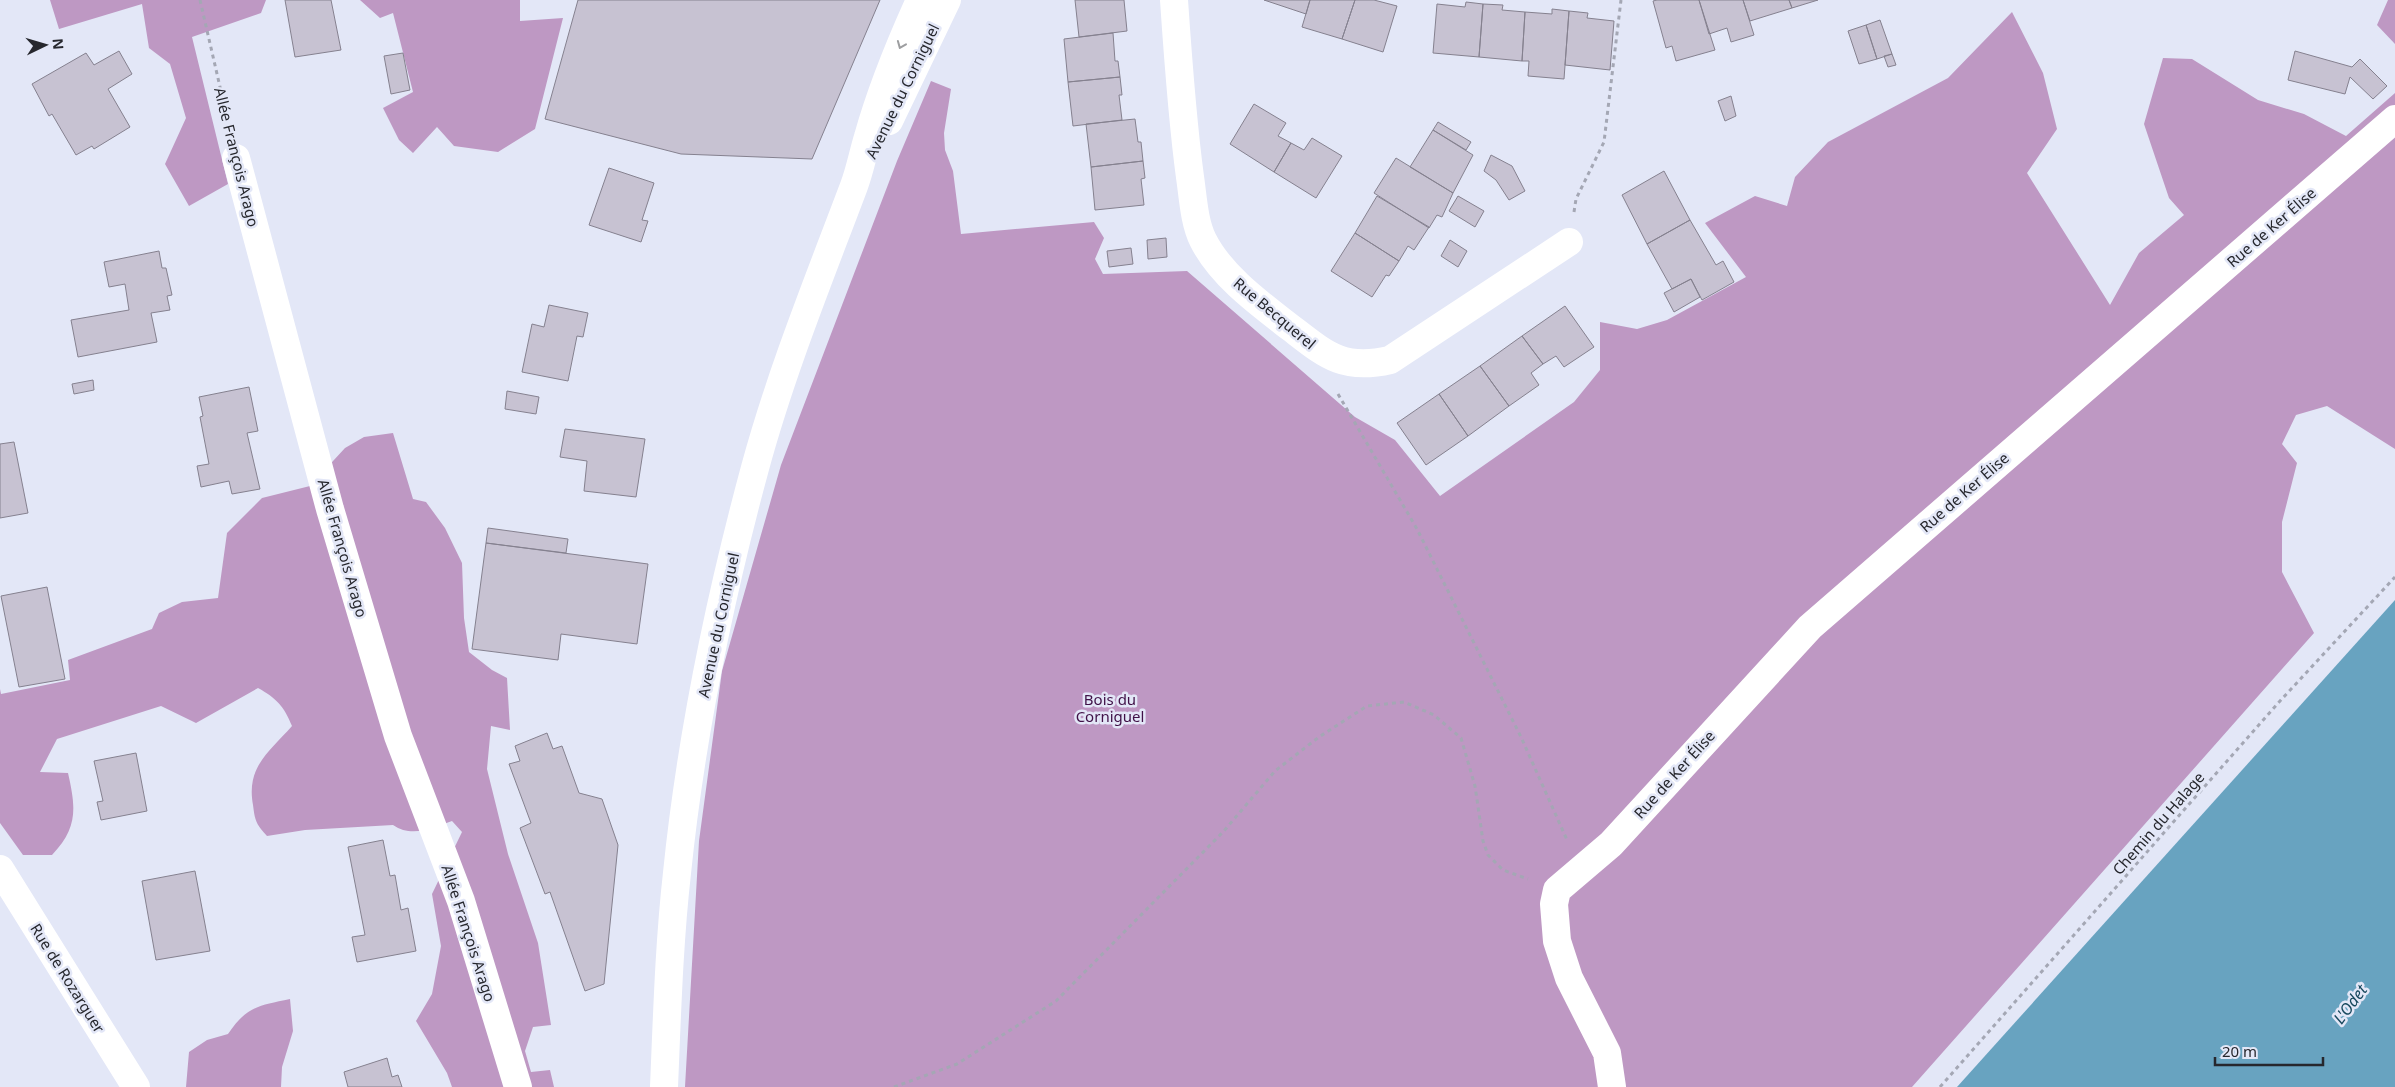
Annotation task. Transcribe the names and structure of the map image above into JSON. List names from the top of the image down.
{
  "streets": {
    "street": [
      "Avenue du Corniguel",
      "Allée François Arago",
      "Rue de Ker Élise",
      "Rue Becquerel",
      "Rue de Rozarguer"
    ],
    "path": ["Chemin du Halage"]
  },
  "water": ["L'Odet"],
  "parks": ["Bois du Corniguel"],
  "scale_bar": "20 m",
  "north": "right"
}
